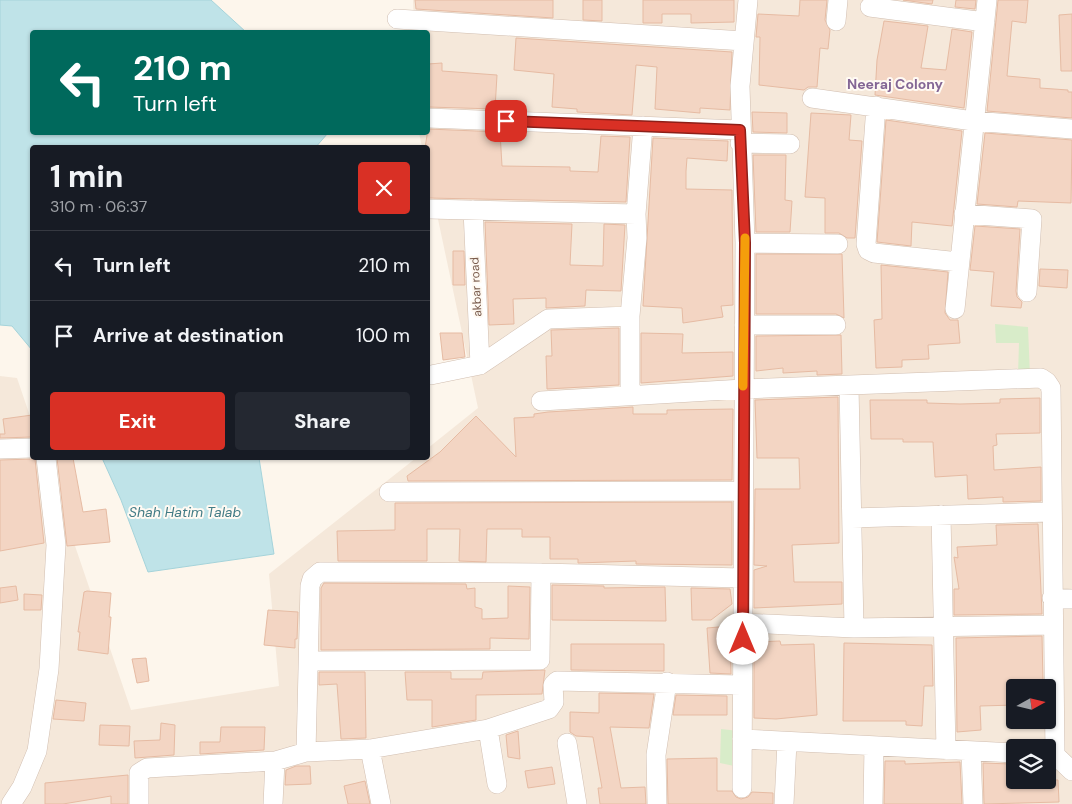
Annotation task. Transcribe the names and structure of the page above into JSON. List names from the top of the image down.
{
  "streets": {
    "street": ["akbar road"]
  },
  "districts": ["Neeraj Colony"],
  "water": ["Shah Hatim Talab"],
  "north": "right",
  "page": {
    "turn": ["210 m", "Turn left"],
    "heading": ["1 min", "310 m · 06:37"],
    "list": [
      {
        "name": "Turn left",
        "value": "210 m"
      },
      {
        "name": "Arrive at destination",
        "value": "100 m"
      }
    ],
    "buttons": ["Exit", "Share"]
  }
}
